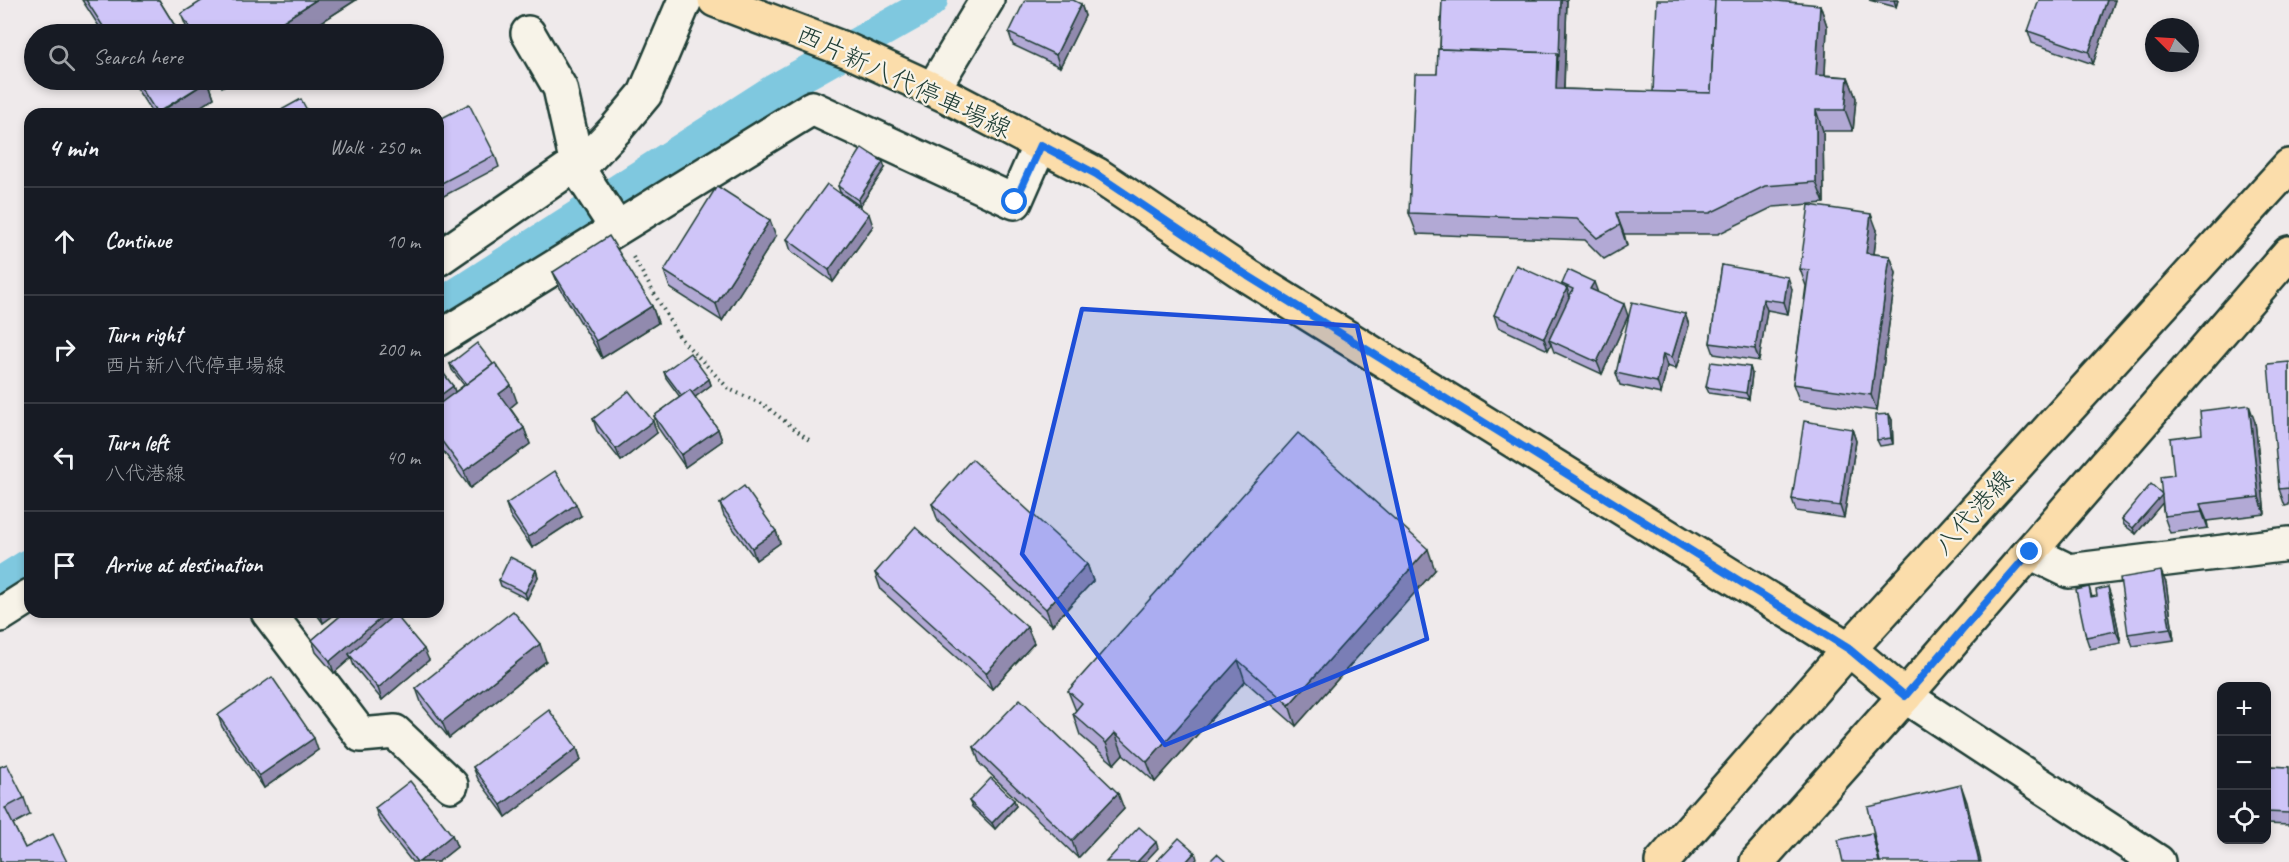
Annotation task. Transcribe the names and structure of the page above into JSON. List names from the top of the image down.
{
  "streets": {
    "main road": ["西片新八代停車場線", "八代港線"]
  },
  "crossings": [
    ["西片新八代停車場線", "八代港線"]
  ],
  "north": "top left",
  "page": {
    "search": "Search here",
    "heading": ["4 min", "Walk · 250 m"],
    "list": [
      ["Continue", "10 m"],
      ["Turn right", "西片新八代停車場線", "200 m"],
      ["Turn left", "八代港線", "40 m"],
      "Arrive at destination"
    ],
    "map_buttons": ["+", "−"]
  }
}
